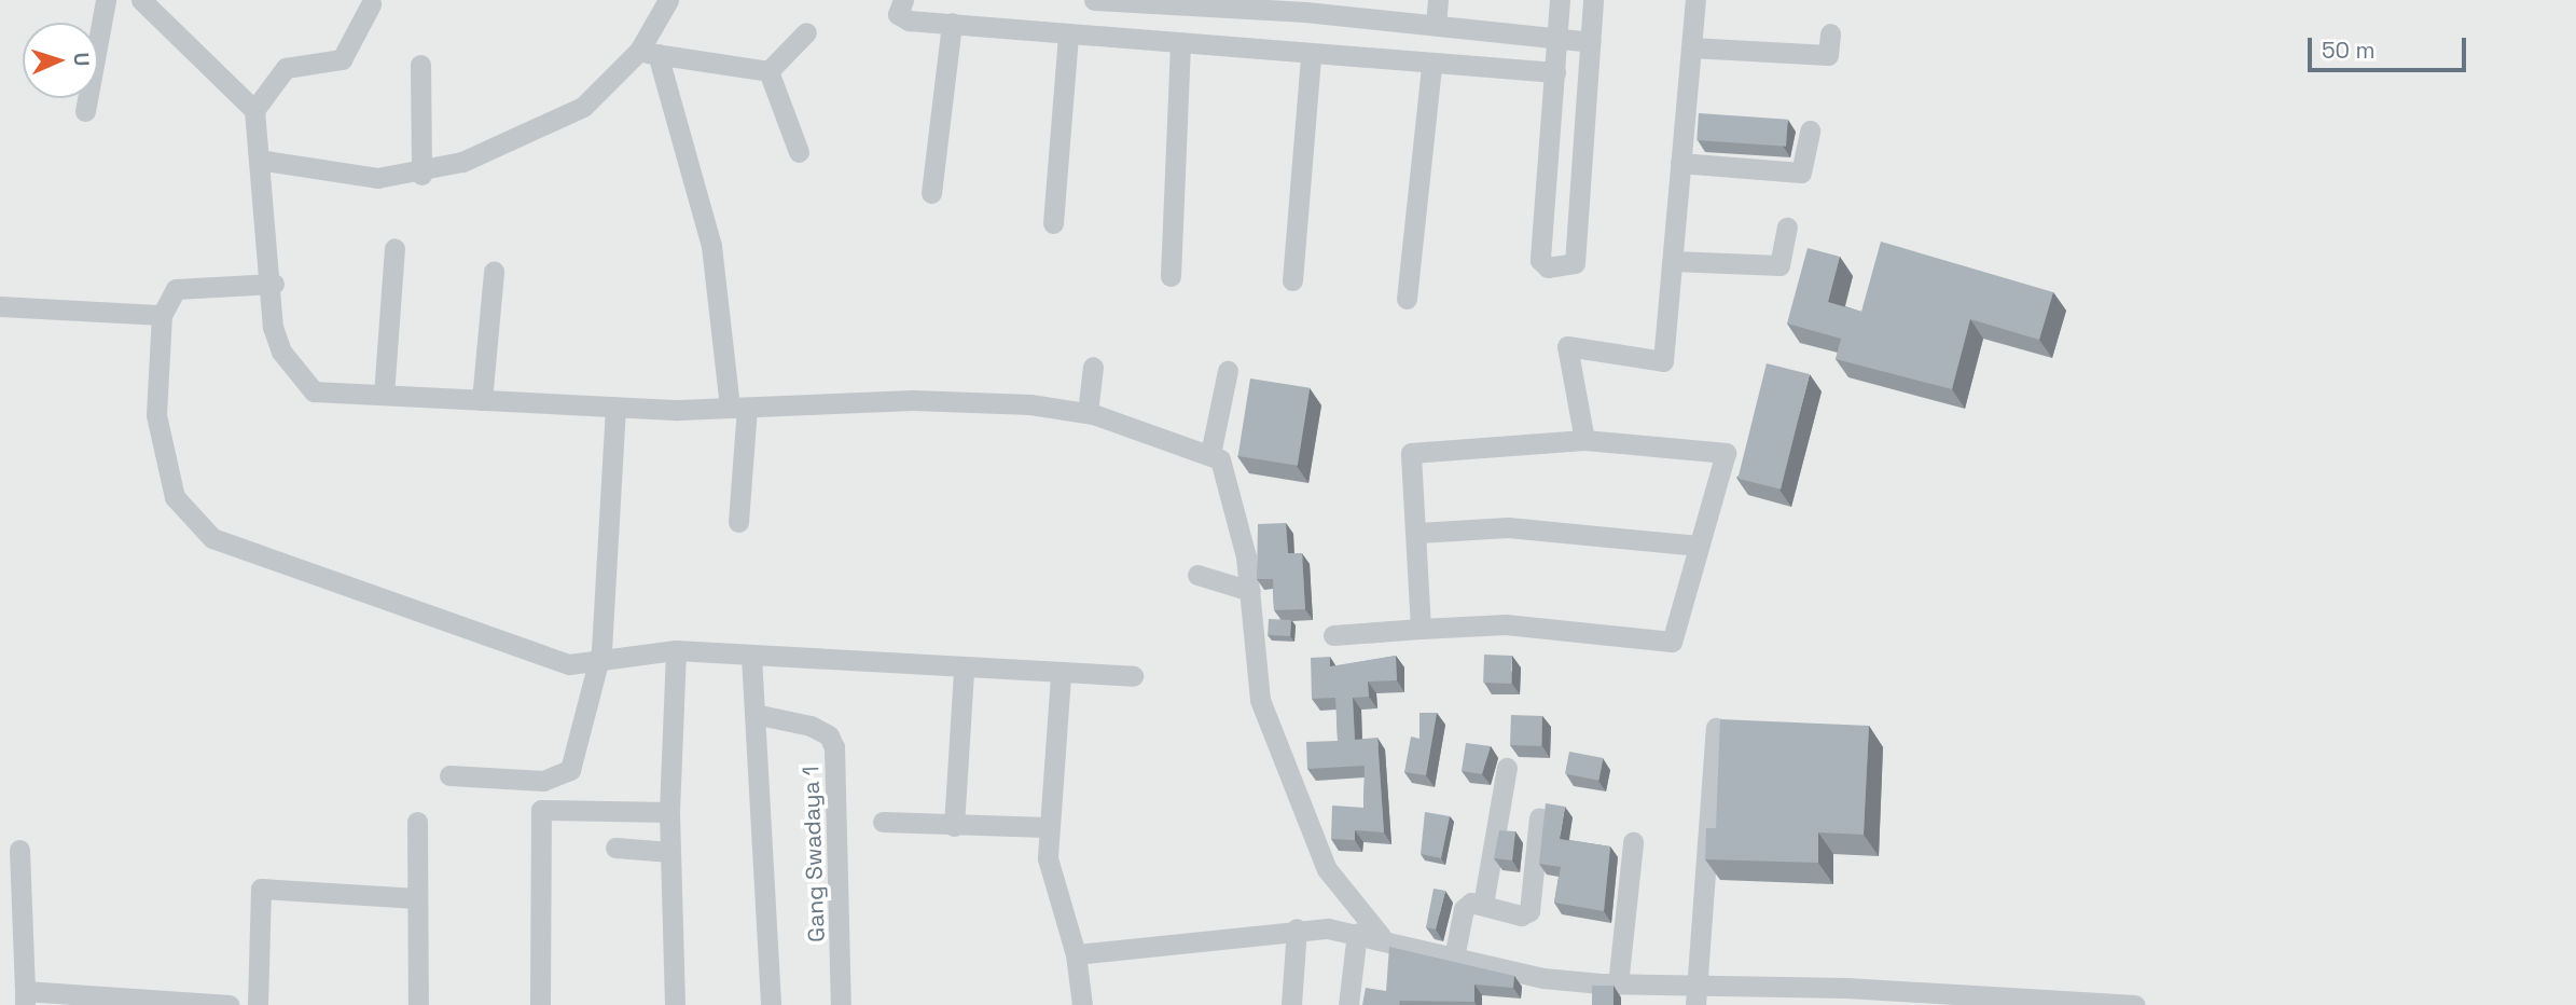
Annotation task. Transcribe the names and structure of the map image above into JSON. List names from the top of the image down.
{
  "streets": {
    "street": ["Gang Swadaya 1"]
  },
  "scale_bar": "50 m",
  "north": "right"
}
